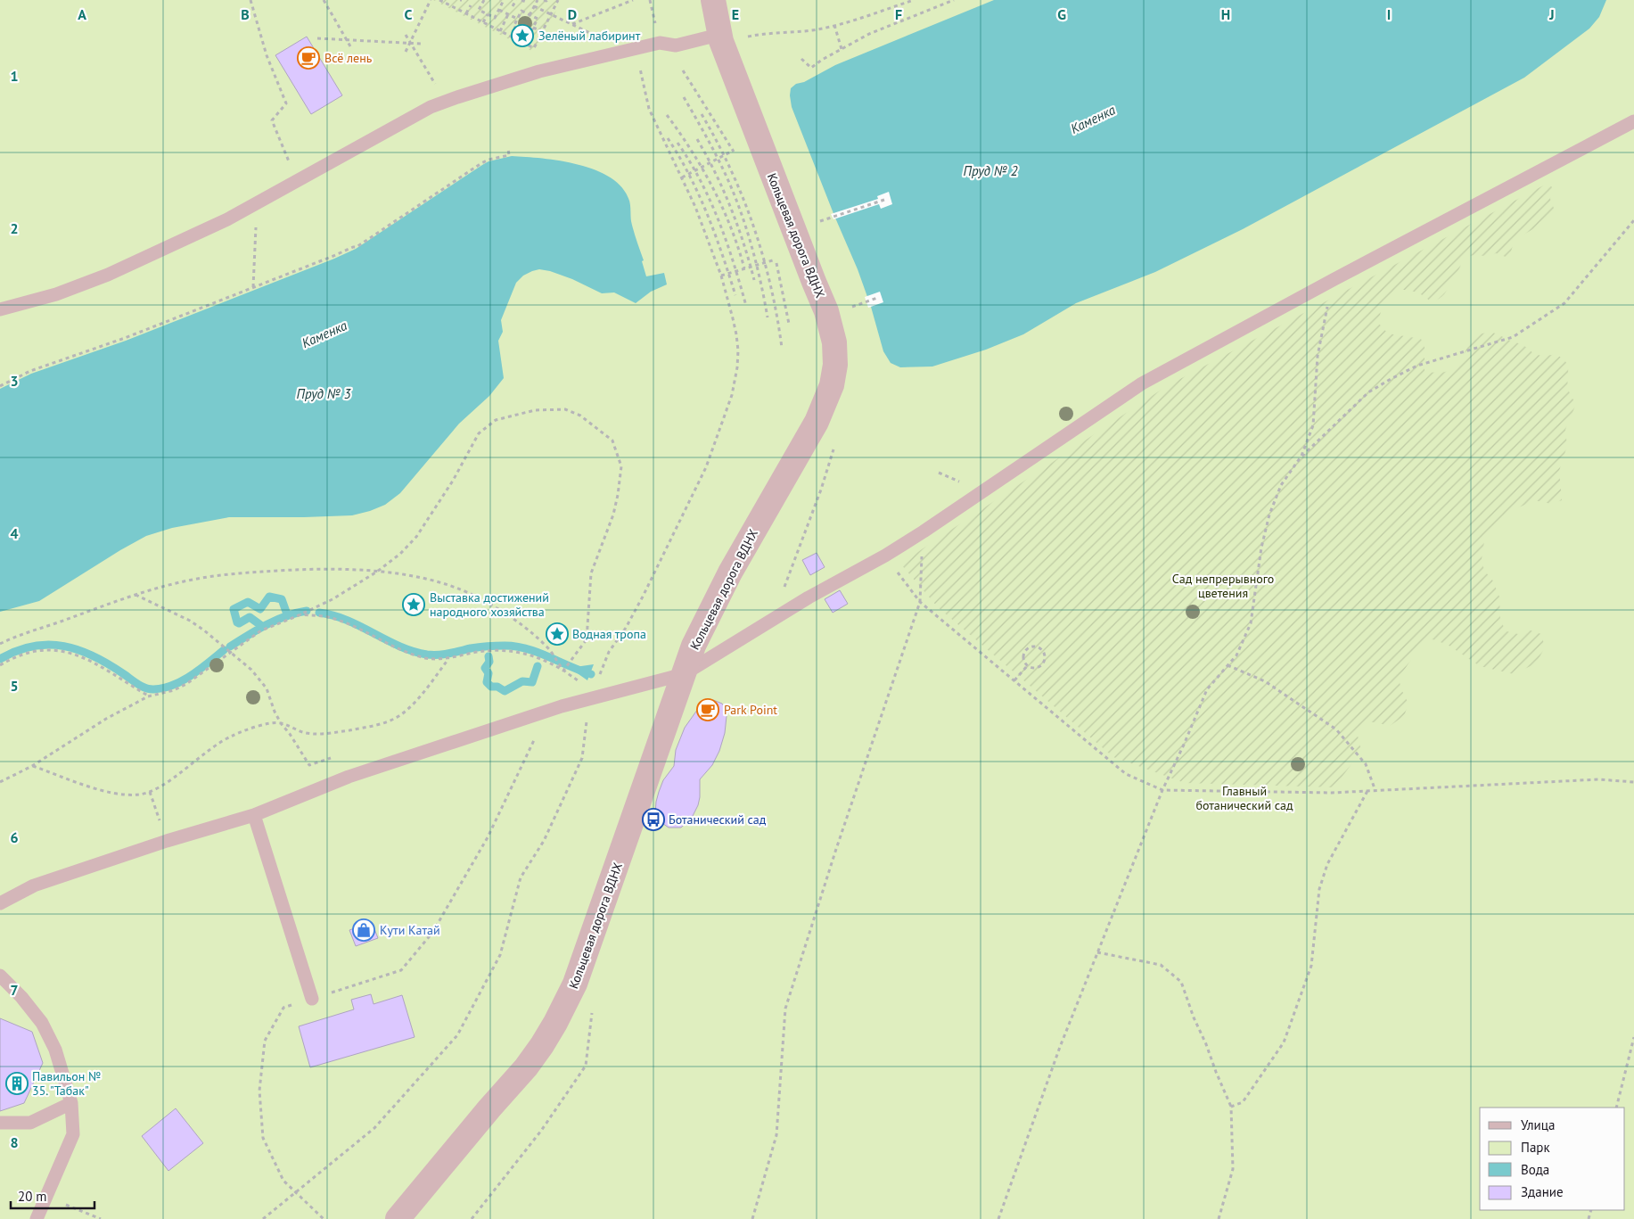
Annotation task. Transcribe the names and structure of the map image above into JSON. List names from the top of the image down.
{
  "streets": {
    "street": ["Кольцевая дорога ВДНХ"]
  },
  "water": ["Каменка", "Пруд № 2", "Пруд № 3"],
  "parks": ["Сад непрерывного цветения", "Главный ботанический сад"],
  "places": {
    "place": ["Зелёный лабиринт", "Выставка достижений народного хозяйства", "Водная тропа"],
    "cafe": ["Всё лень", "Park Point"],
    "bus stop": ["Ботанический сад"],
    "shop": ["Кути Катай"],
    "building": ["Павильон № 35. \"Табак\""]
  },
  "legend": [
    "Улица",
    "Парк",
    "Вода",
    "Здание"
  ],
  "scale_bar": "20 m",
  "grid": {
    "columns": [
      "A",
      "B",
      "C",
      "D",
      "E",
      "F",
      "G",
      "H",
      "I",
      "J"
    ],
    "rows": [
      "1",
      "2",
      "3",
      "4",
      "5",
      "6",
      "7",
      "8"
    ]
  }
}
